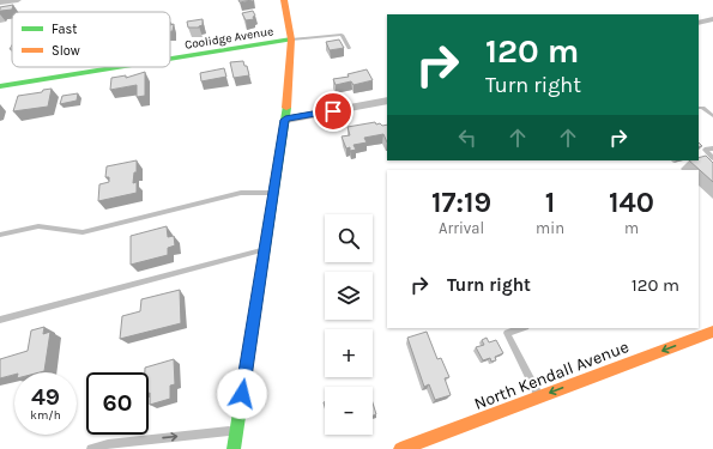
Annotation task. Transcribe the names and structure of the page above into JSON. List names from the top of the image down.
{
  "streets": {
    "street": ["Coolidge Avenue", "North Kendall Avenue"]
  },
  "one_way": ["North Kendall Avenue"],
  "legend": ["Fast", "Slow"],
  "page": {
    "turn": ["120 m", "Turn right"],
    "eta": [
      "17:19",
      "Arrival",
      "1",
      "min",
      "140",
      "m"
    ],
    "map_buttons": ["+", "−"],
    "list": [
      {
        "name": "Turn right",
        "value": "120 m"
      }
    ],
    "speed": "49 km/h",
    "limit": "60"
  }
}
